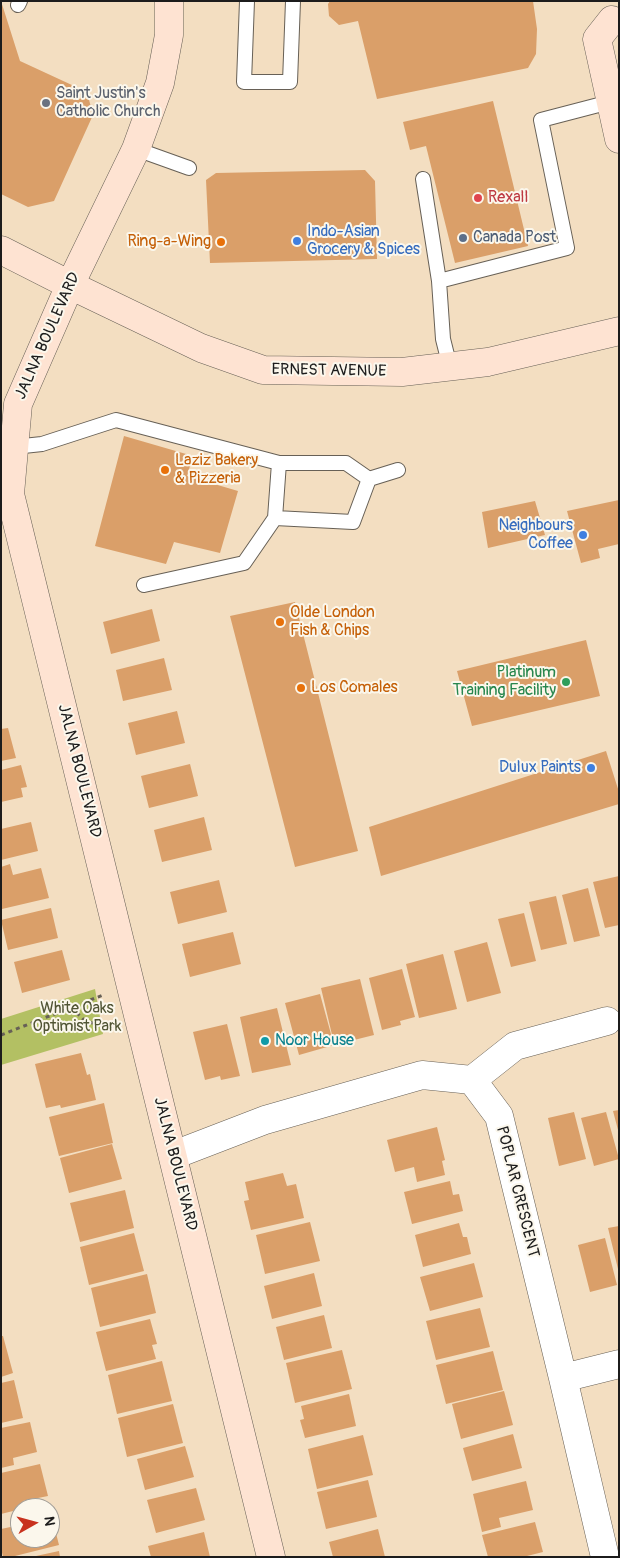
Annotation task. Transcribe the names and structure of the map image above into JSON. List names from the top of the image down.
{
  "streets": {
    "street": ["JALNA BOULEVARD", "ERNEST AVENUE", "POPLAR CRESCENT"]
  },
  "crossings": [
    ["JALNA BOULEVARD", "ERNEST AVENUE"]
  ],
  "parks": ["White Oaks Optimist Park"],
  "places": [
    "Saint Justin's Catholic Church",
    "Rexall",
    "Canada Post",
    "Indo-Asian Grocery & Spices",
    "Ring-a-Wing",
    "Laziz Bakery & Pizzeria",
    "Neighbours Coffee",
    "Olde London Fish & Chips",
    "Platinum Training Facility",
    "Los Comales",
    "Dulux Paints",
    "Noor House"
  ],
  "north": "right"
}
